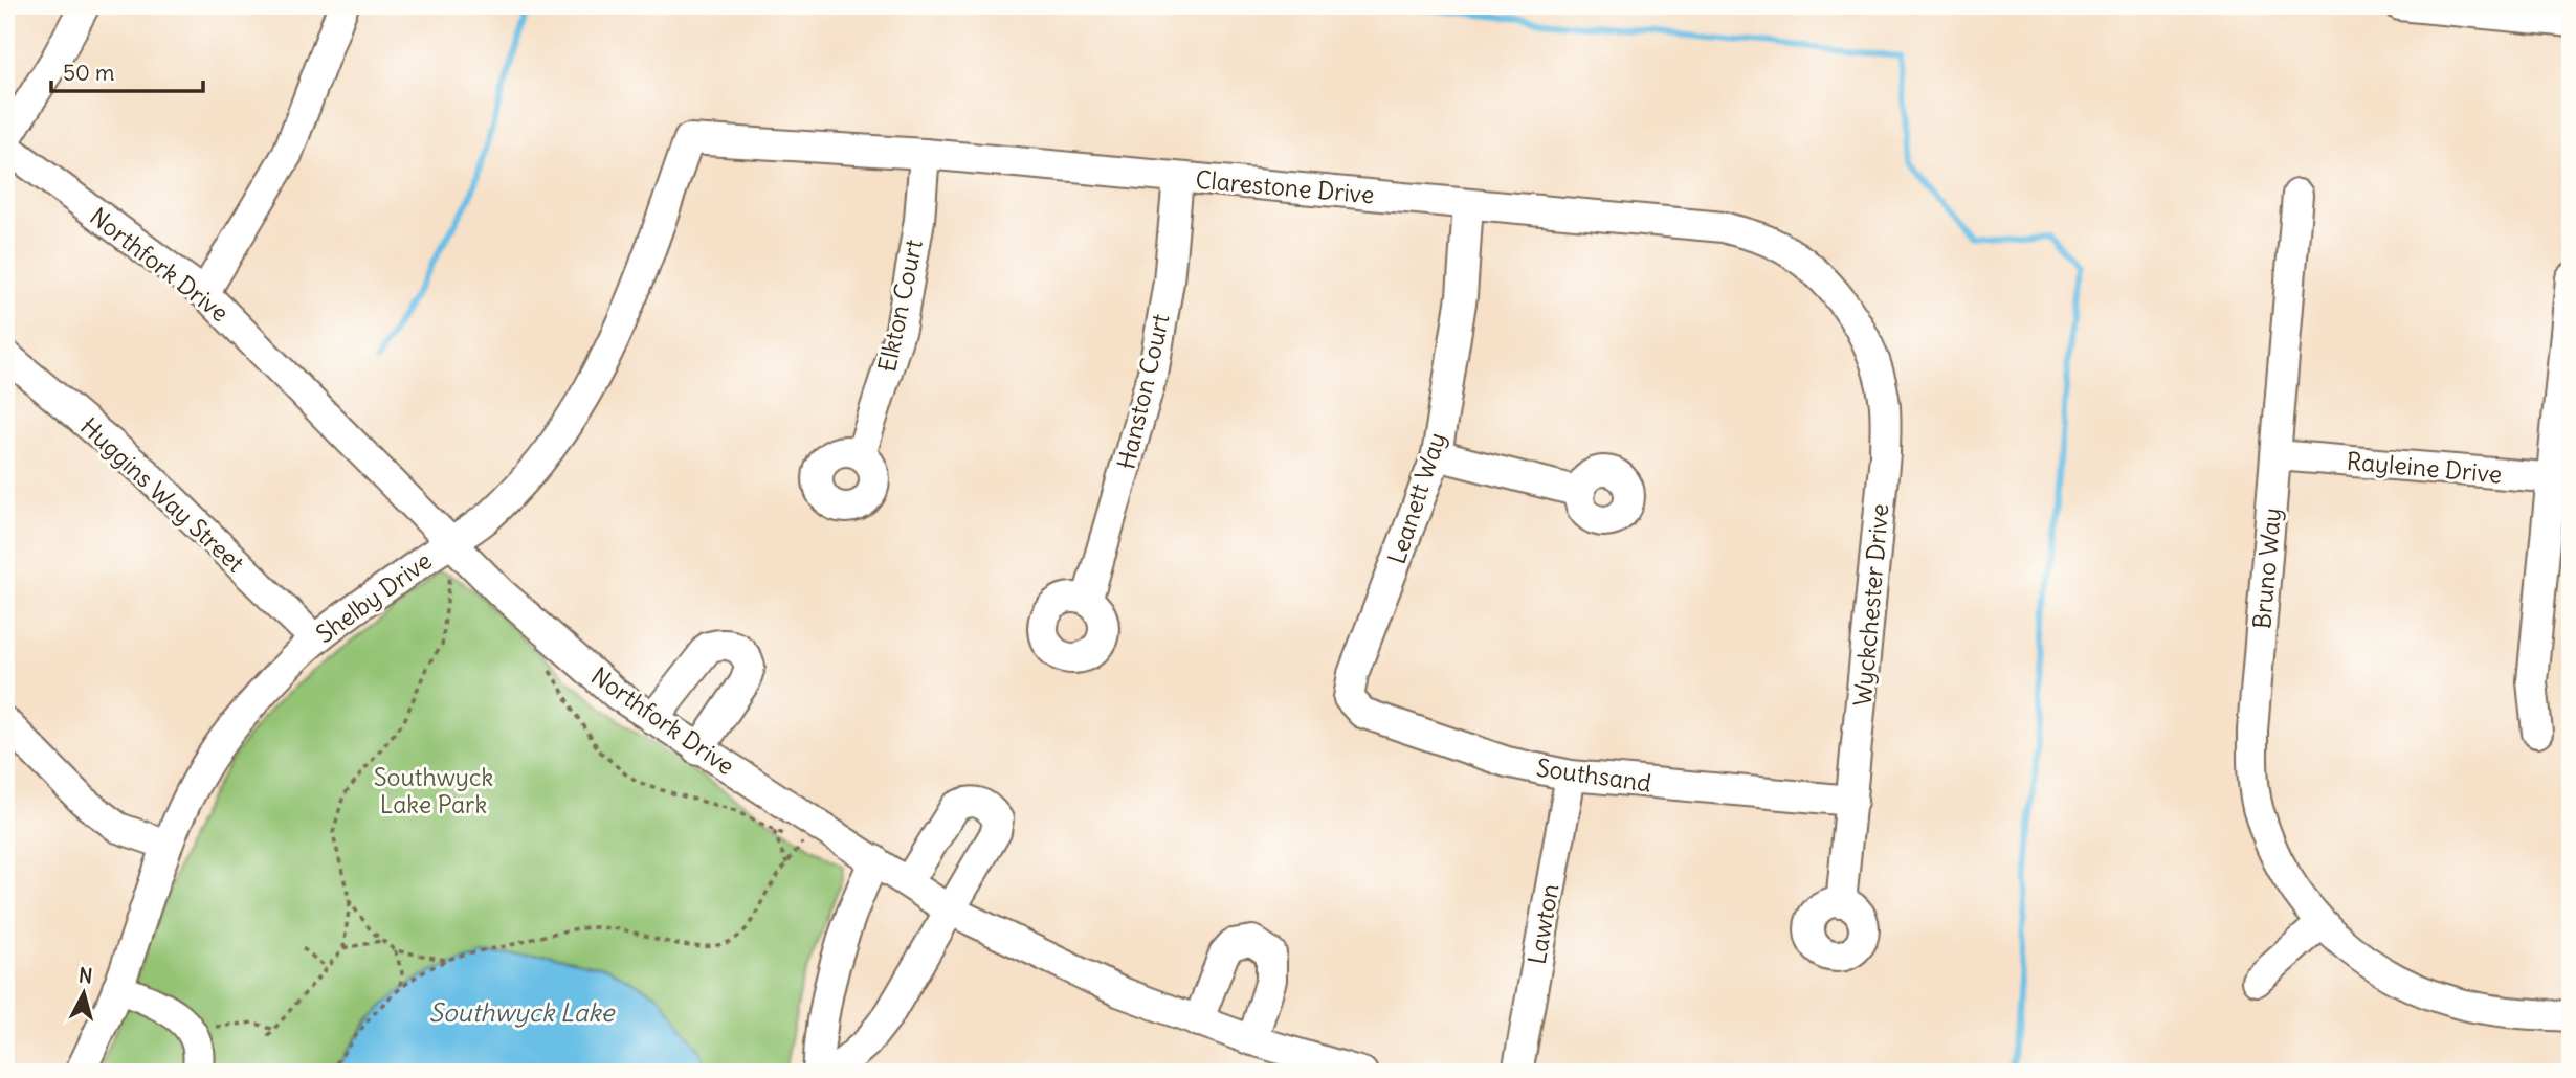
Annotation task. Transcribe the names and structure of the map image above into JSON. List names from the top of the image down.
{
  "streets": {
    "street": [
      "Clarestone Drive",
      "Northfork Drive",
      "Elkton Court",
      "Hanston Court",
      "Rayleine Drive",
      "Huggins Way Street",
      "Leanett Way",
      "Bruno Way",
      "Shelby Drive",
      "Wyckchester Drive",
      "Southsand",
      "Lawton"
    ]
  },
  "crossings": [
    ["Clarestone Drive", "Elkton Court"],
    ["Clarestone Drive", "Hanston Court"],
    ["Clarestone Drive", "Leanett Way"],
    ["Clarestone Drive", "Shelby Drive"],
    ["Clarestone Drive", "Wyckchester Drive"],
    ["Northfork Drive", "Shelby Drive"],
    ["Rayleine Drive", "Bruno Way"],
    ["Huggins Way Street", "Shelby Drive"],
    ["Leanett Way", "Southsand"],
    ["Wyckchester Drive", "Southsand"],
    ["Southsand", "Lawton"]
  ],
  "water": ["Southwyck Lake"],
  "parks": ["Southwyck Lake Park"],
  "scale_bar": "50 m",
  "north": "top"
}
